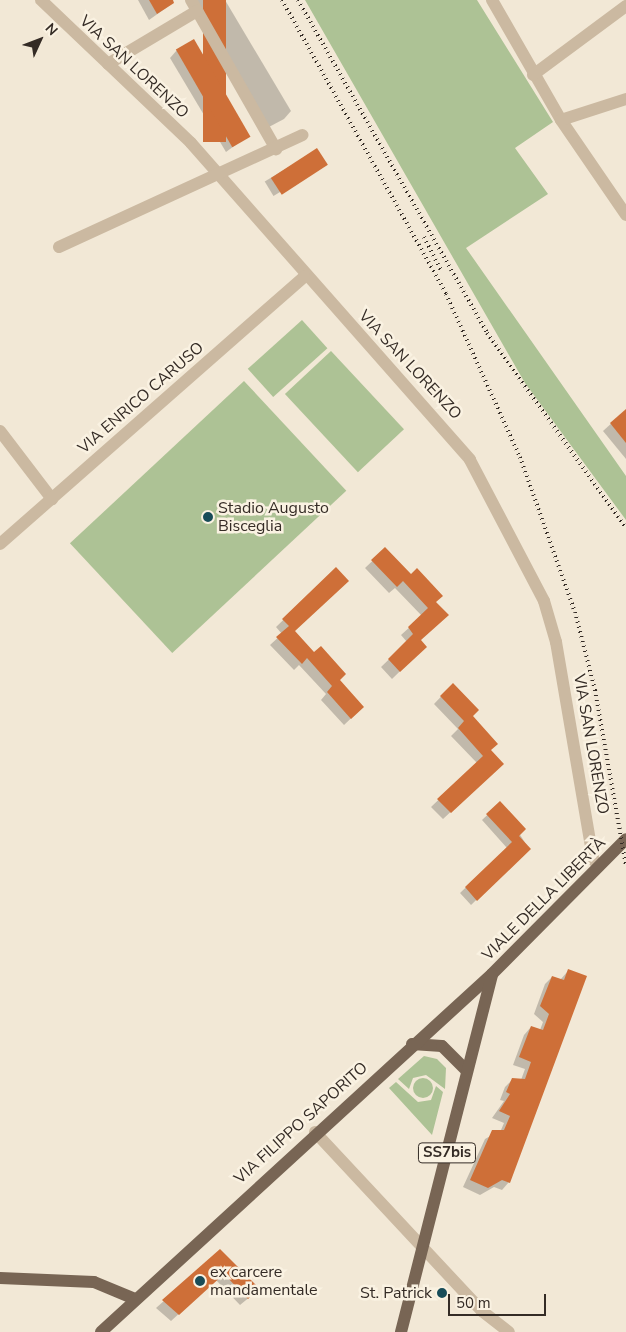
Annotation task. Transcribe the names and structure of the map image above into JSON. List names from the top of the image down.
{
  "streets": {
    "main road": ["VIALE DELLA LIBERTÀ", "VIA FILIPPO SAPORITO", "SS7bis"],
    "street": ["VIA SAN LORENZO", "VIA ENRICO CARUSO"]
  },
  "crossings": [
    ["VIA SAN LORENZO", "VIA ENRICO CARUSO"],
    ["VIA SAN LORENZO", "VIALE DELLA LIBERTÀ"],
    ["VIALE DELLA LIBERTÀ", "VIA FILIPPO SAPORITO"]
  ],
  "places": ["Stadio Augusto Bisceglia", "ex carcere mandamentale", "St. Patrick"],
  "scale_bar": "50 m",
  "north": "top right"
}
